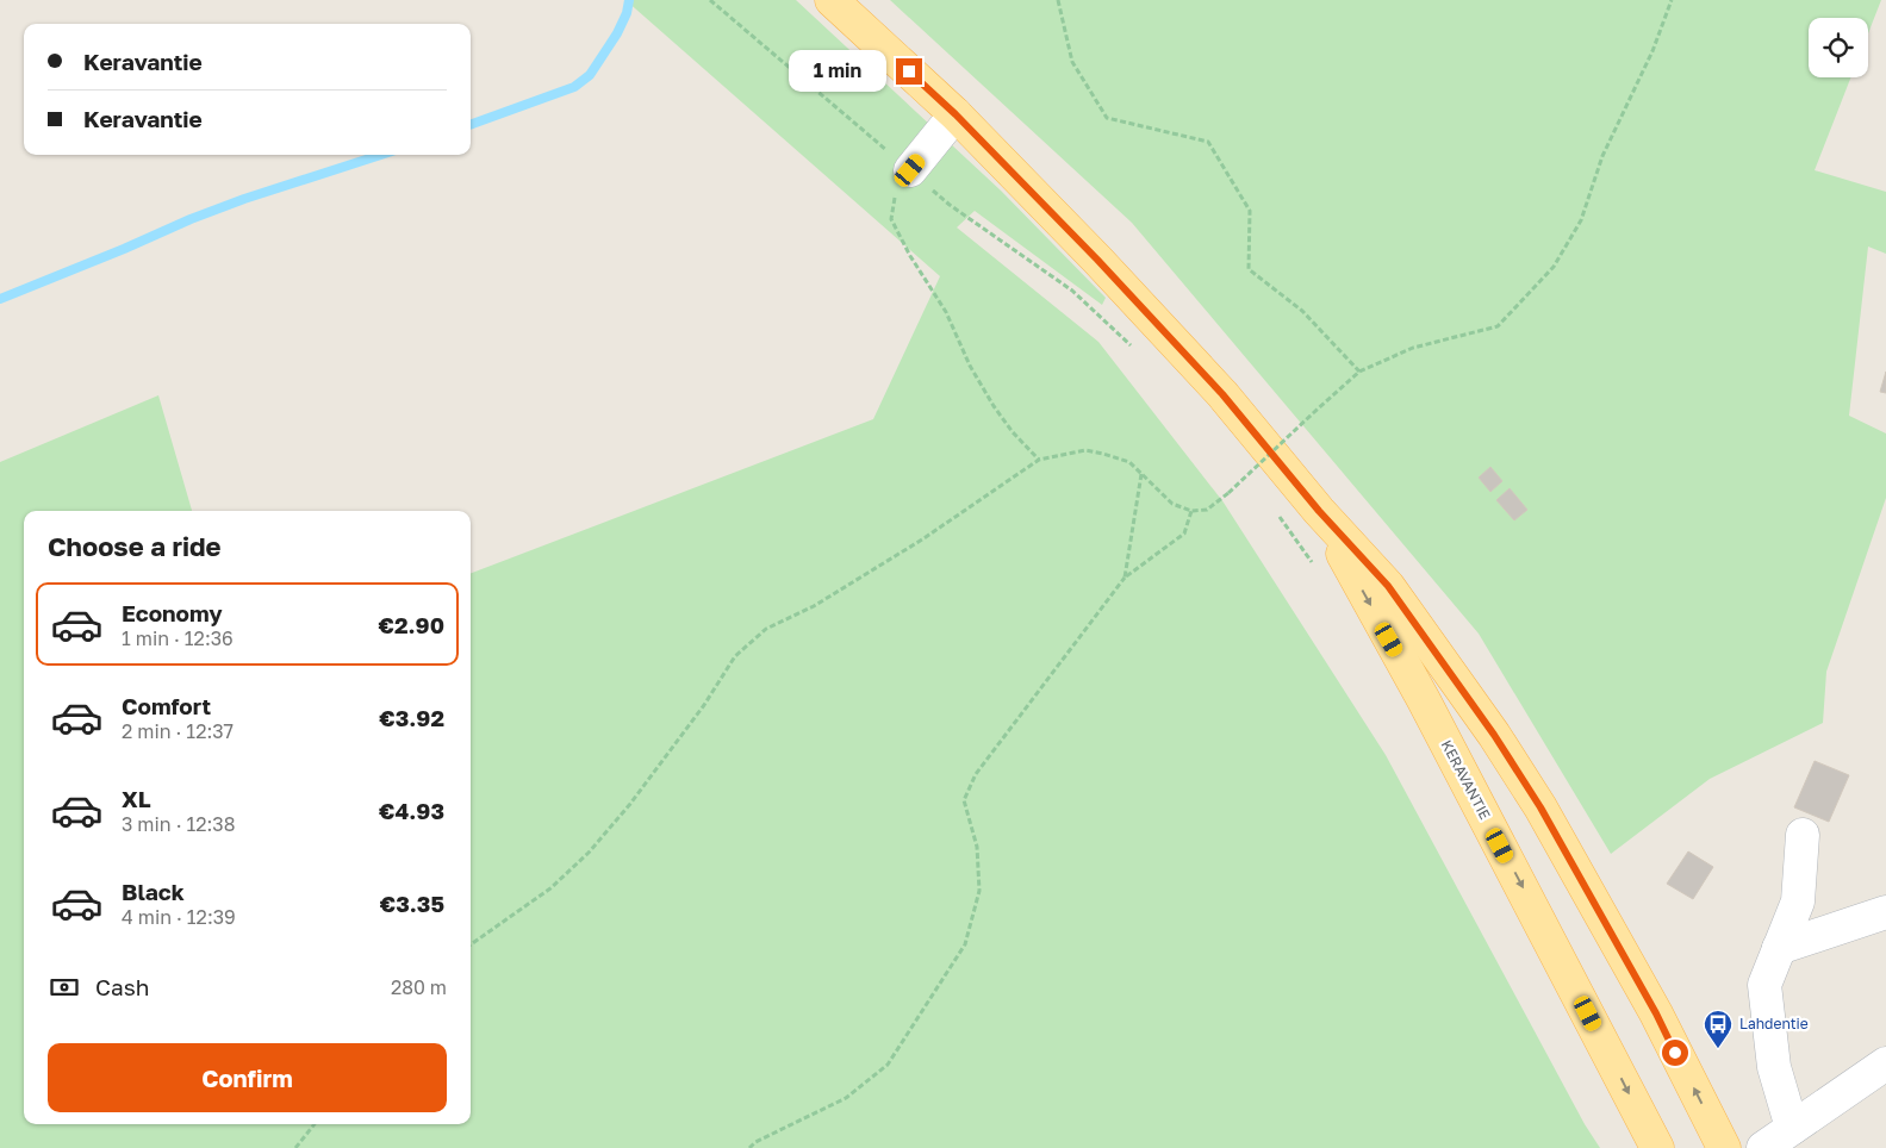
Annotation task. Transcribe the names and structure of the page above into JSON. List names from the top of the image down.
{
  "streets": {
    "main road": ["KERAVANTIE"]
  },
  "places": {
    "bus stop": ["Lahdentie"]
  },
  "page": {
    "banner": ["Keravantie", "Keravantie"],
    "bubble": "1 min",
    "heading": "Choose a ride",
    "list": [
      {
        "name": "Economy",
        "note": "1 min · 12:36",
        "value": "€2.90"
      },
      {
        "name": "Comfort",
        "note": "2 min · 12:37",
        "value": "€3.92"
      },
      {
        "name": "XL",
        "note": "3 min · 12:38",
        "value": "€4.93"
      },
      {
        "name": "Black",
        "note": "4 min · 12:39",
        "value": "€3.35"
      }
    ],
    "pay": ["Cash", "280 m"],
    "buttons": "Confirm"
  }
}
